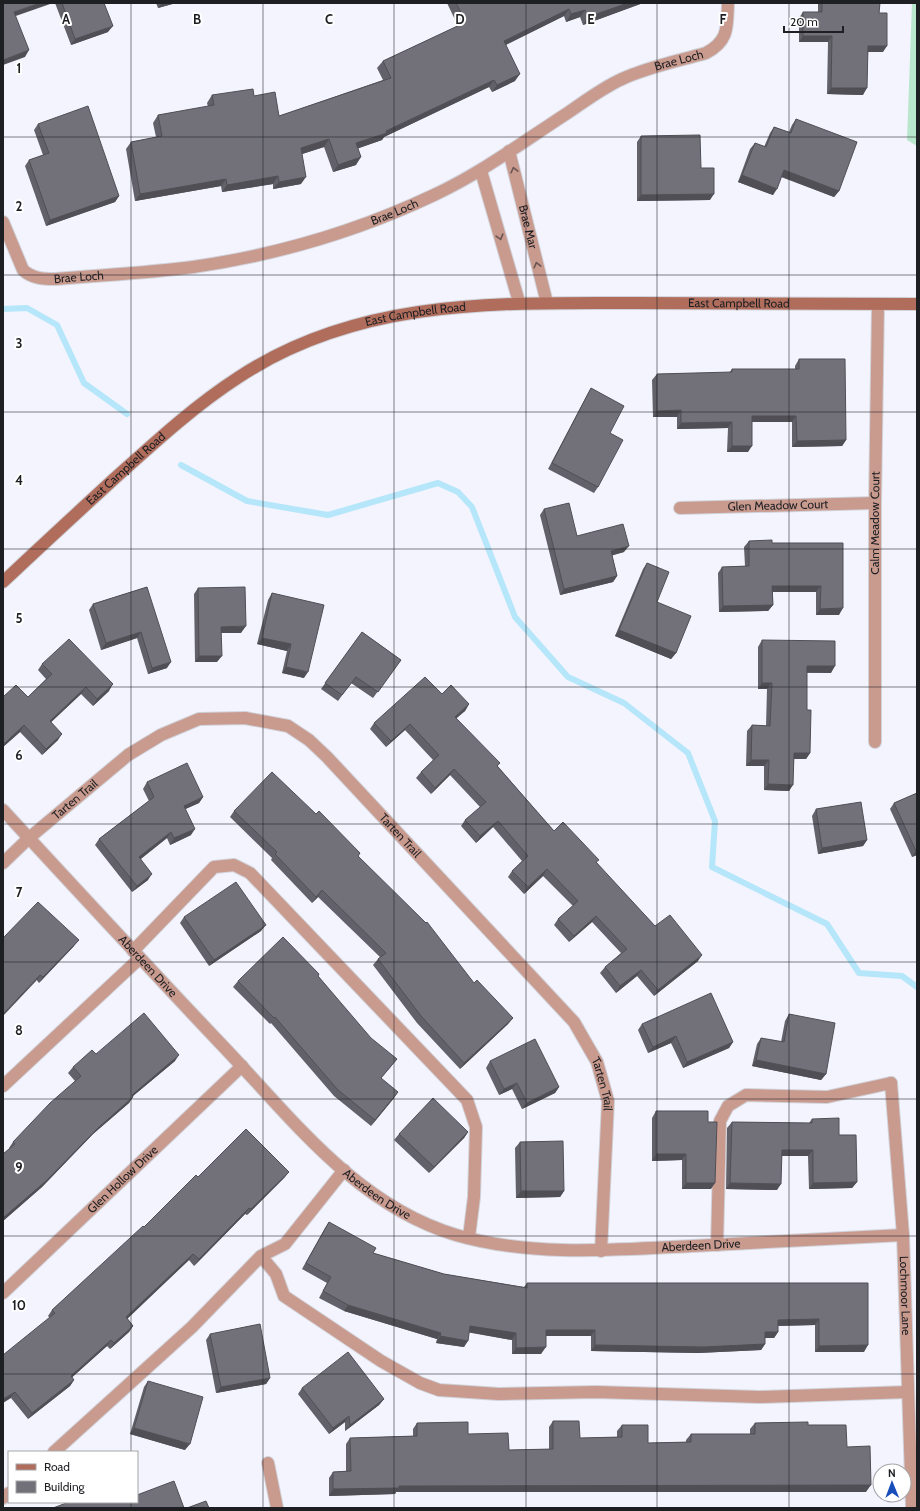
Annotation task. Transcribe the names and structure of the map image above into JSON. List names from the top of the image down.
{
  "streets": {
    "main road": ["East Campbell Road"],
    "street": [
      "Brae Loch",
      "Brae Mar",
      "Glen Meadow Court",
      "Calm Meadow Court",
      "Tarten Trail",
      "Aberdeen Drive",
      "Glen Hollow Drive",
      "Lochmoor Lane"
    ]
  },
  "crossings": [
    ["Brae Loch", "Brae Mar"],
    ["Brae Mar", "East Campbell Road"],
    ["East Campbell Road", "Calm Meadow Court"],
    ["Glen Meadow Court", "Calm Meadow Court"],
    ["Tarten Trail", "Aberdeen Drive"],
    ["Aberdeen Drive", "Glen Hollow Drive"],
    ["Aberdeen Drive", "Lochmoor Lane"]
  ],
  "legend": ["Road", "Building"],
  "scale_bar": "20 m",
  "north": "top",
  "grid": {
    "columns": [
      "A",
      "B",
      "C",
      "D",
      "E",
      "F"
    ],
    "rows": [
      "1",
      "2",
      "3",
      "4",
      "5",
      "6",
      "7",
      "8",
      "9",
      "10"
    ]
  }
}
